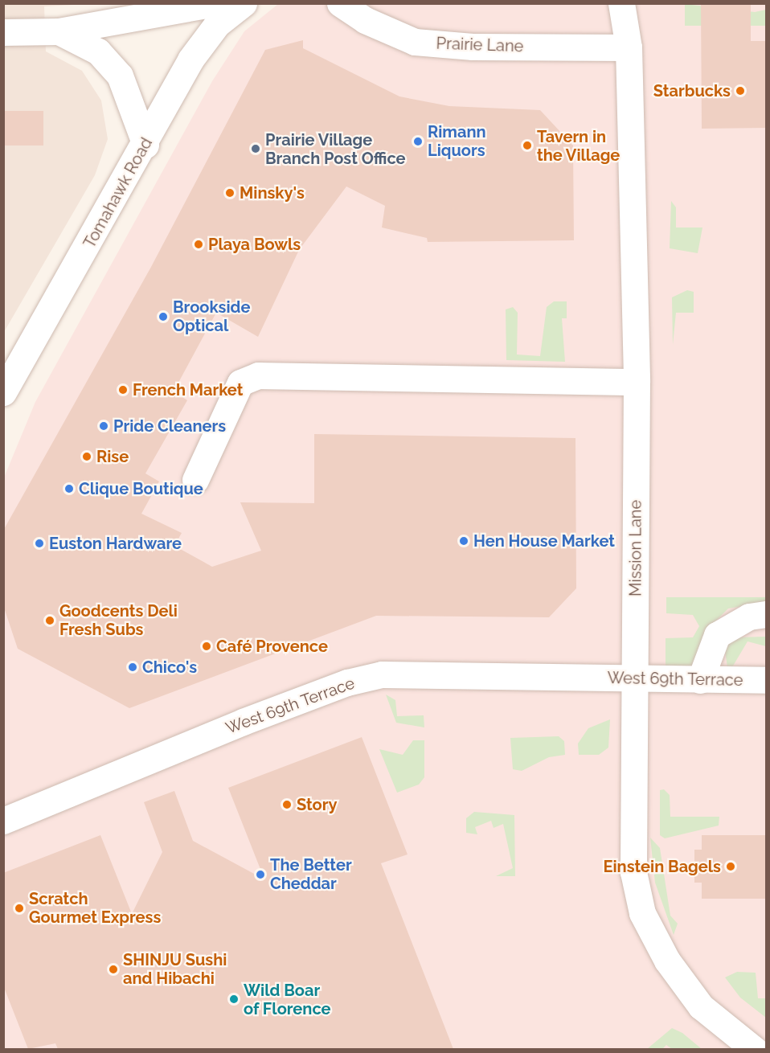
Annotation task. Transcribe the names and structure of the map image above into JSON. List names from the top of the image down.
{
  "streets": {
    "street": [
      "Prairie Lane",
      "Tomahawk Road",
      "Mission Lane",
      "West 69th Terrace"
    ]
  },
  "crossings": [
    ["Prairie Lane", "Mission Lane"],
    ["Mission Lane", "West 69th Terrace"]
  ],
  "places": [
    "Starbucks",
    "Rimann Liquors",
    "Tavern in the Village",
    "Prairie Village Branch Post Office",
    "Minsky's",
    "Playa Bowls",
    "Brookside Optical",
    "French Market",
    "Pride Cleaners",
    "Rise",
    "Clique Boutique",
    "Hen House Market",
    "Euston Hardware",
    "Goodcents Deli Fresh Subs",
    "Café Provence",
    "Chico's",
    "Story",
    "Einstein Bagels",
    "The Better Cheddar",
    "Scratch Gourmet Express",
    "SHINJU Sushi and Hibachi",
    "Wild Boar of Florence"
  ]
}
